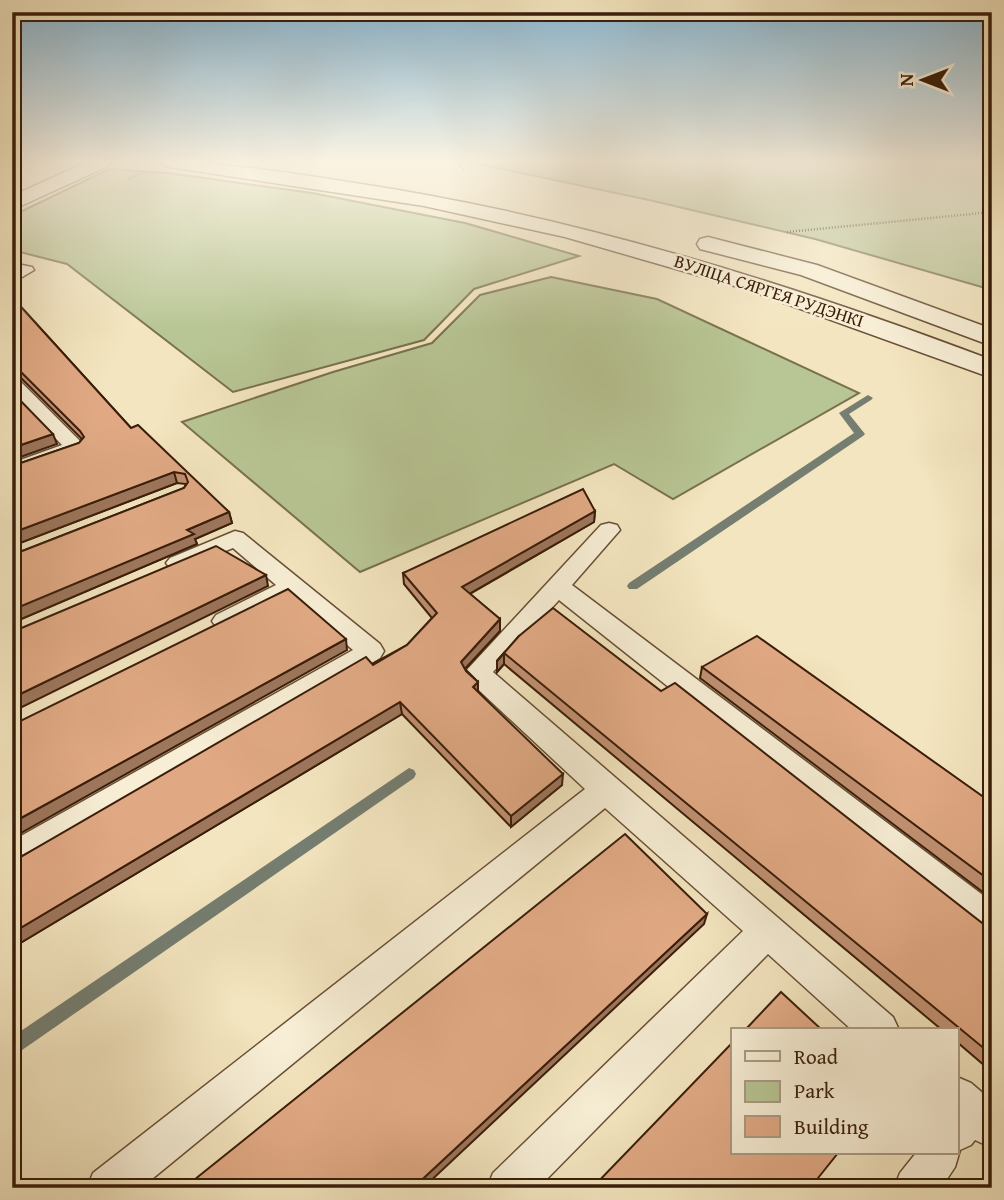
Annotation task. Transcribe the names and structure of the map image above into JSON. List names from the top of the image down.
{
  "streets": {
    "street": ["ВУЛІЦА СЯРГЕЯ РУДЭНКІ"]
  },
  "legend": ["Road", "Park", "Building"],
  "north": "left"
}
